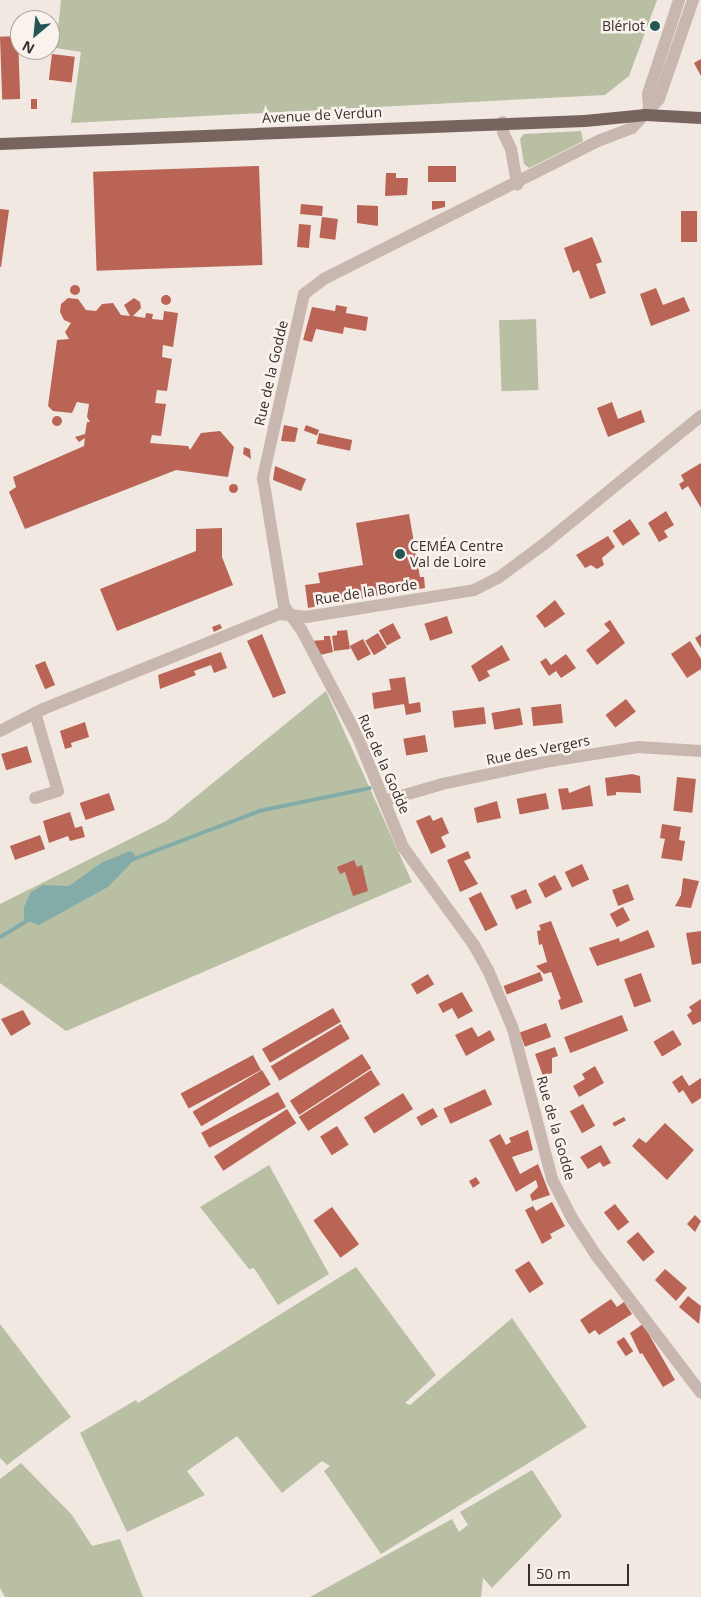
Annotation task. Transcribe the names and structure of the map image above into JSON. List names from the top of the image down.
{
  "streets": {
    "main road": ["Avenue de Verdun"],
    "street": ["Rue de la Godde", "Rue de la Borde", "Rue des Vergers"]
  },
  "crossings": [
    ["Avenue de Verdun", "Rue de la Godde"],
    ["Rue de la Godde", "Rue de la Borde"],
    ["Rue de la Godde", "Rue des Vergers"]
  ],
  "places": ["Blériot", "CEMÉA Centre Val de Loire"],
  "scale_bar": "50 m",
  "north": "bottom left"
}
